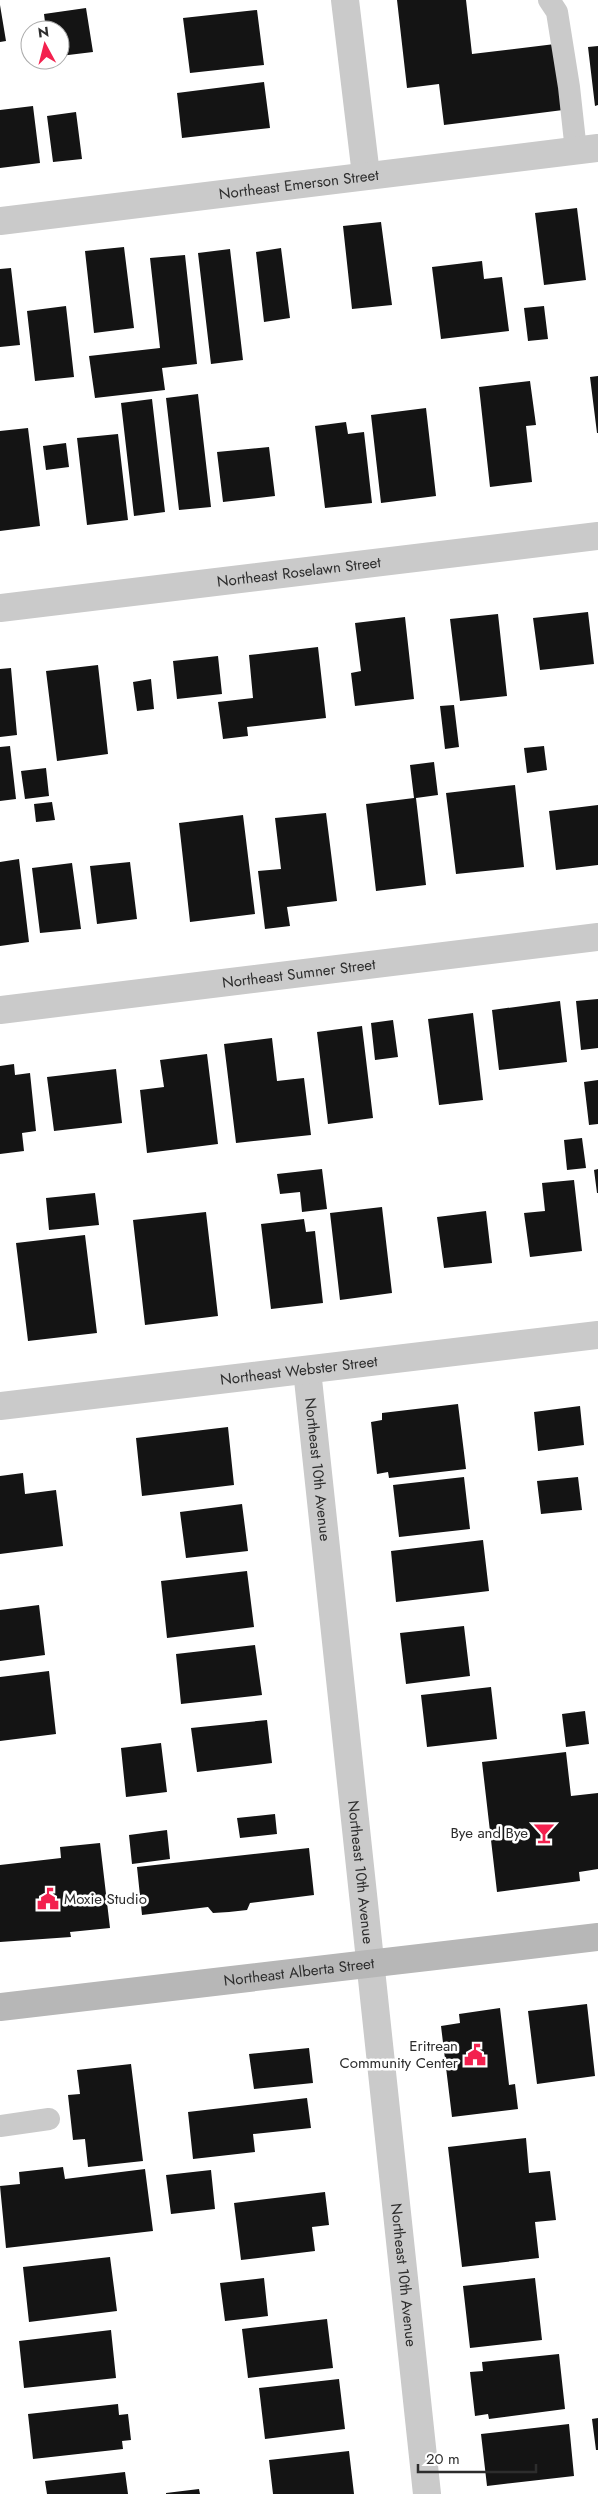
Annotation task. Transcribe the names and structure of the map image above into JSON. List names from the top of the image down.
{
  "streets": {
    "street": [
      "Northeast Emerson Street",
      "Northeast Roselawn Street",
      "Northeast Sumner Street",
      "Northeast Webster Street",
      "Northeast 10th Avenue",
      "Northeast Alberta Street"
    ]
  },
  "crossings": [
    ["Northeast Webster Street", "Northeast 10th Avenue"],
    ["Northeast 10th Avenue", "Northeast Alberta Street"]
  ],
  "places": {
    "bar": ["Bye and Bye"],
    "public building": ["Moxie Studio", "Eritrean Community Center"]
  },
  "scale_bar": "20 m",
  "north": "top"
}
